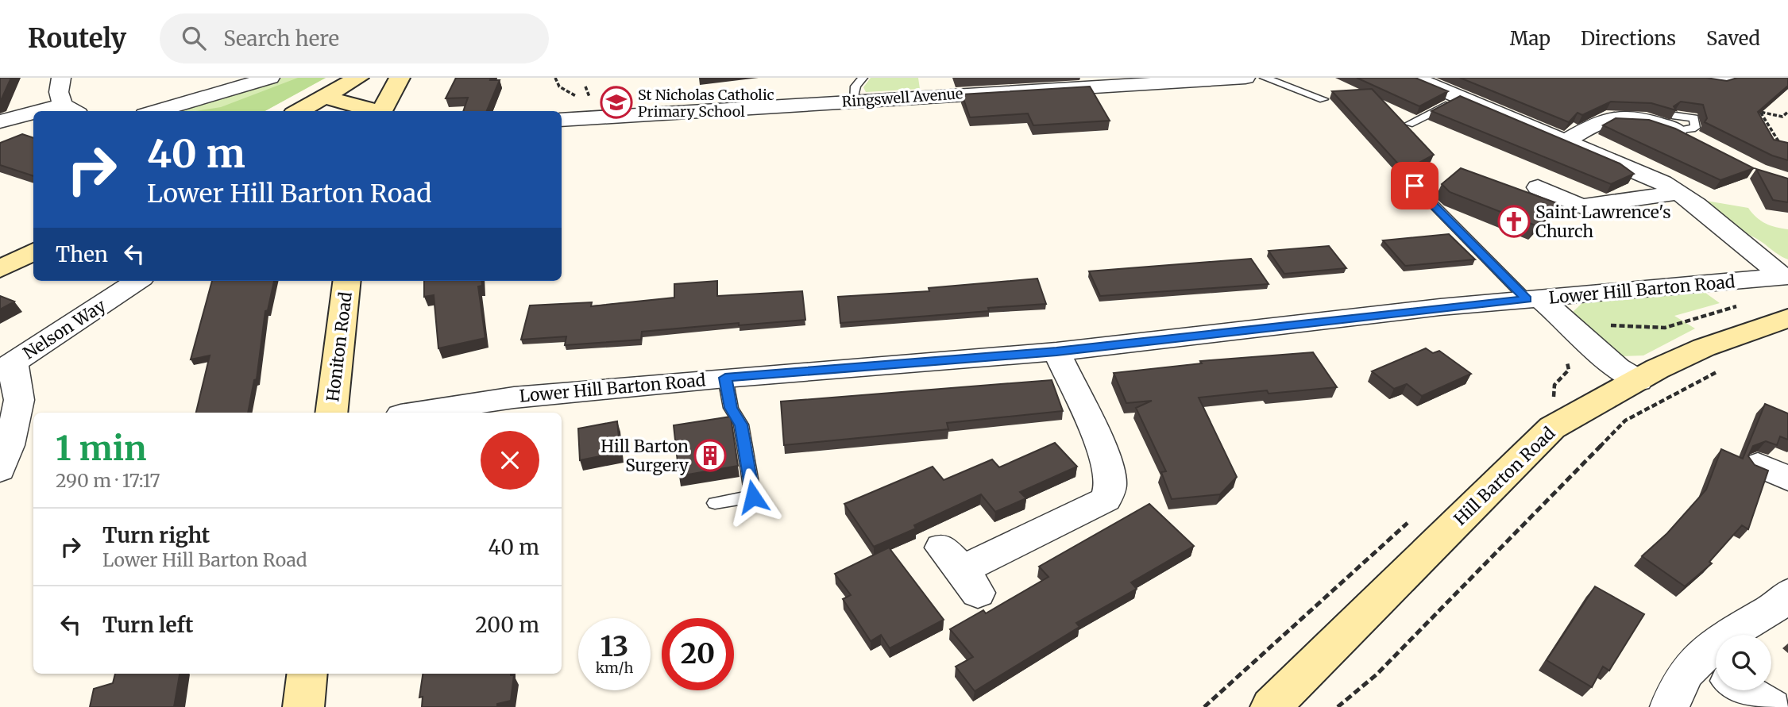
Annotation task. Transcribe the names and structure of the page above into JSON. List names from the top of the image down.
{
  "streets": {
    "main road": ["Honiton Road", "Hill Barton Road"],
    "street": ["Ringswell Avenue", "Lower Hill Barton Road", "Nelson Way"]
  },
  "places": {
    "school or university": ["St Nicholas Catholic Primary School"],
    "church": ["Saint Lawrence's Church"],
    "building": ["Hill Barton Surgery"]
  },
  "page": {
    "header": "Routely",
    "search": "Search here",
    "nav": ["Map", "Directions", "Saved"],
    "turn": ["40 m", "Lower Hill Barton Road"],
    "then": "Then",
    "heading": ["1 min", "290 m · 17:17"],
    "list": [
      {
        "name": "Turn right",
        "note": "Lower Hill Barton Road",
        "value": "40 m"
      },
      {
        "name": "Turn left",
        "value": "200 m"
      }
    ],
    "speed": "13 km/h",
    "limit": "20"
  }
}
